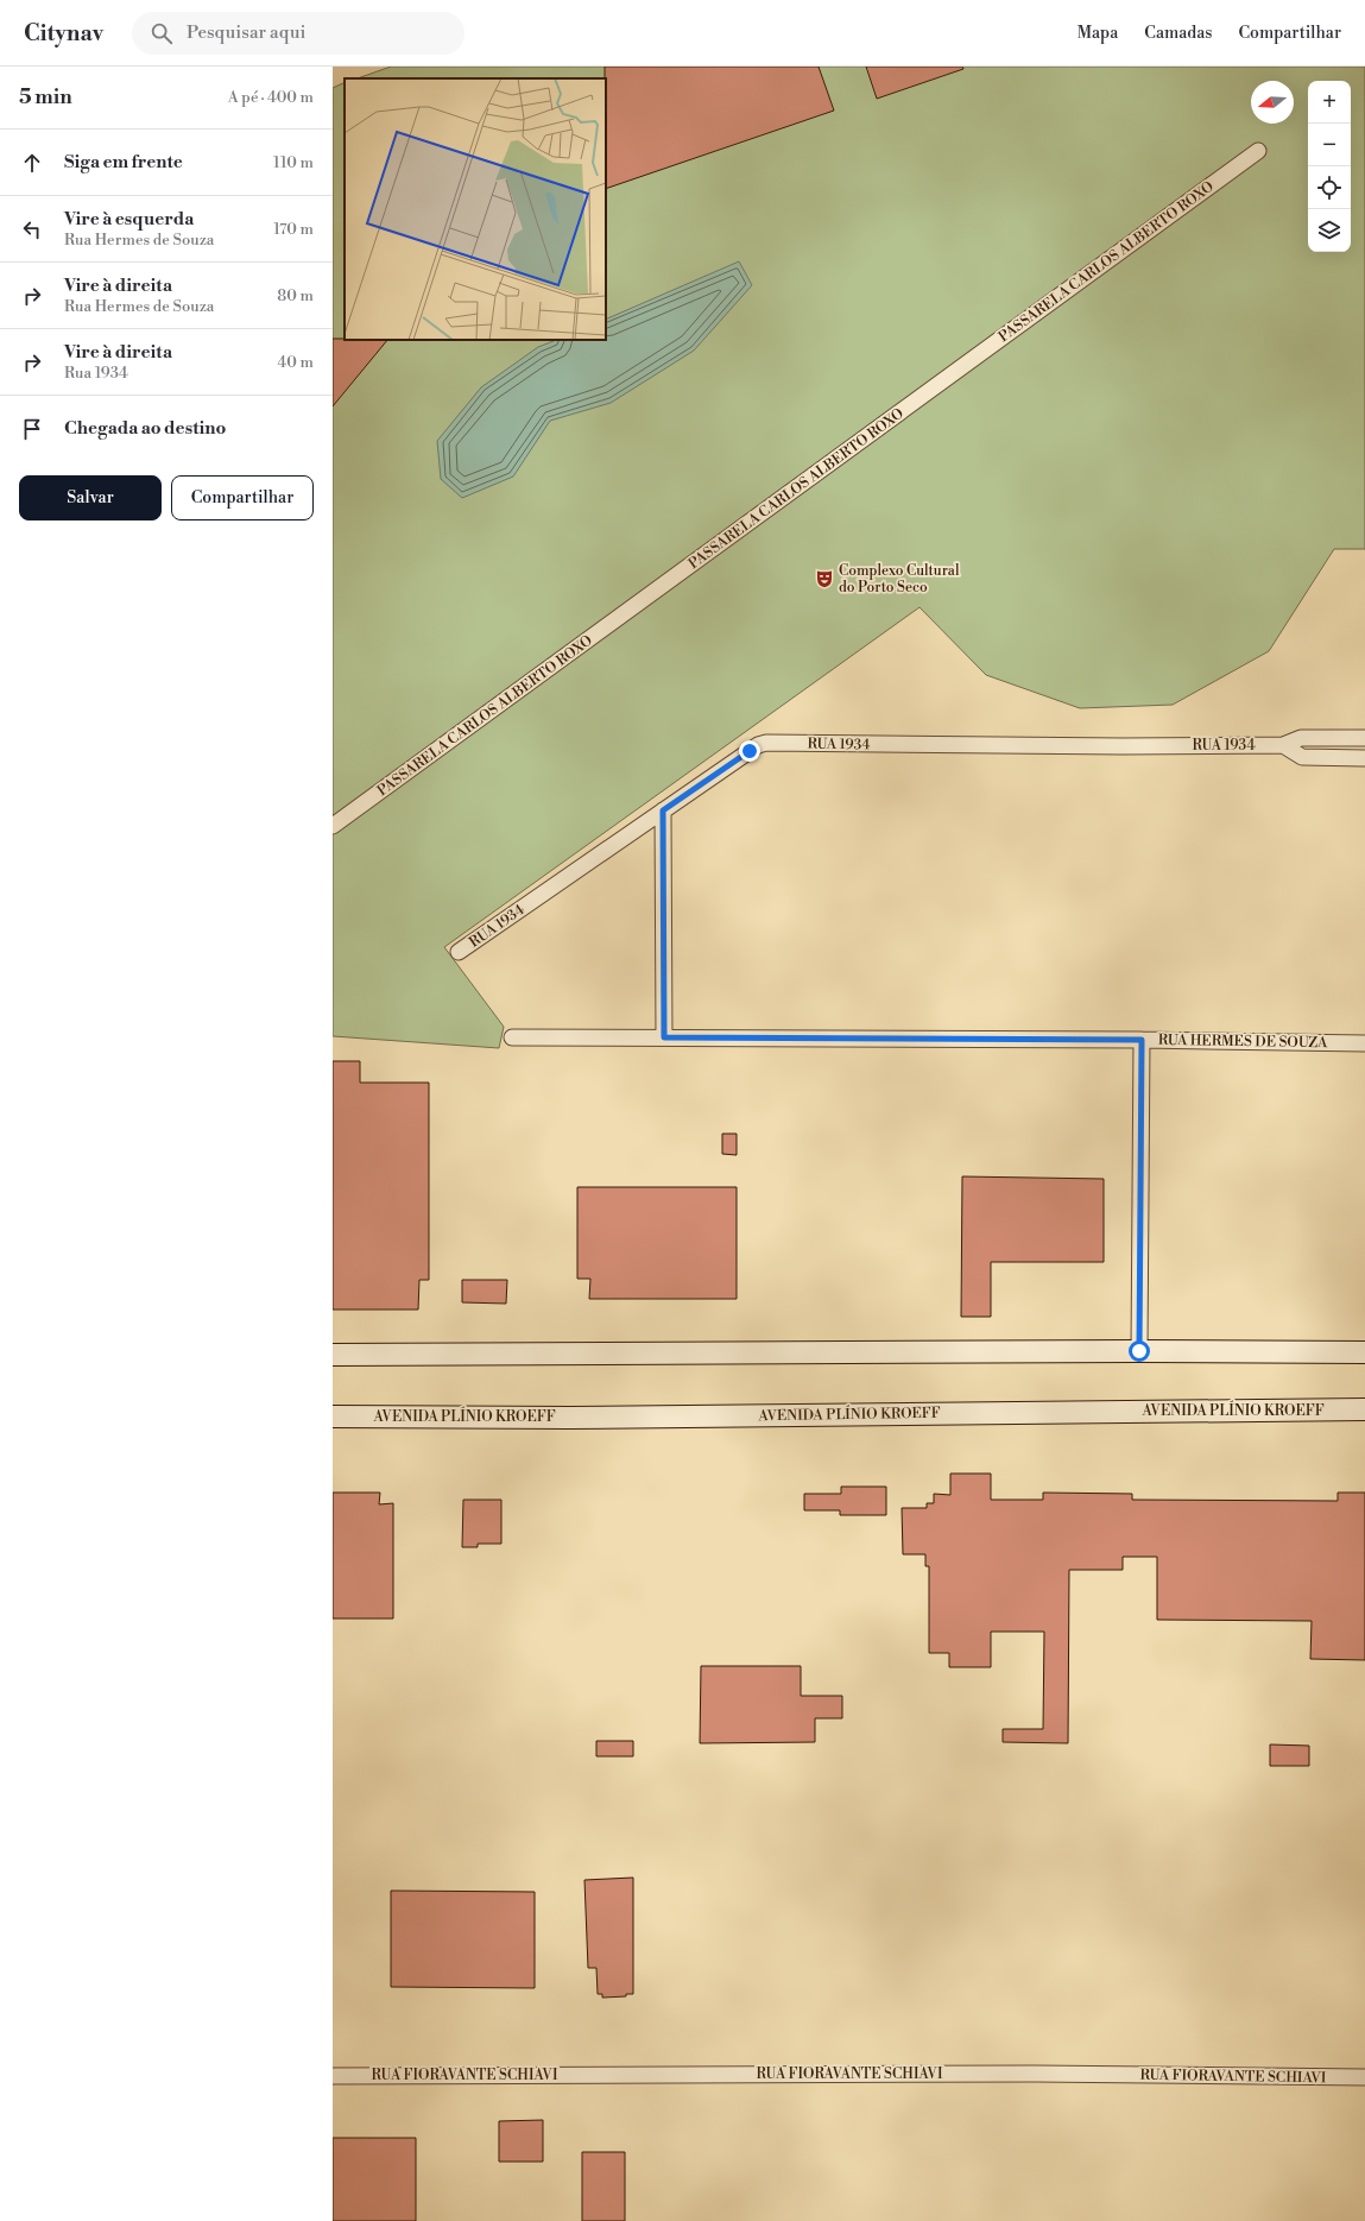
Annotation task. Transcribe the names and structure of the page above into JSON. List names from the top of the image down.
{
  "streets": {
    "main road": ["AVENIDA PLÍNIO KROEFF"],
    "street": [
      "PASSARELA CARLOS ALBERTO ROXO",
      "RUA 1934",
      "RUA HERMES DE SOUZA",
      "RUA FIORAVANTE SCHIAVI"
    ]
  },
  "places": {
    "theatre": ["Complexo Cultural do Porto Seco"]
  },
  "north": "left",
  "page": {
    "header": "Citynav",
    "search": "Pesquisar aqui",
    "nav": ["Mapa", "Camadas", "Compartilhar"],
    "heading": ["5 min", "A pé · 400 m"],
    "map_buttons": ["+", "−"],
    "list": [
      ["Siga em frente", "110 m"],
      ["Vire à esquerda", "Rua Hermes de Souza", "170 m"],
      ["Vire à direita", "Rua Hermes de Souza", "80 m"],
      ["Vire à direita", "Rua 1934", "40 m"],
      "Chegada ao destino"
    ],
    "buttons": ["Salvar", "Compartilhar"]
  }
}
